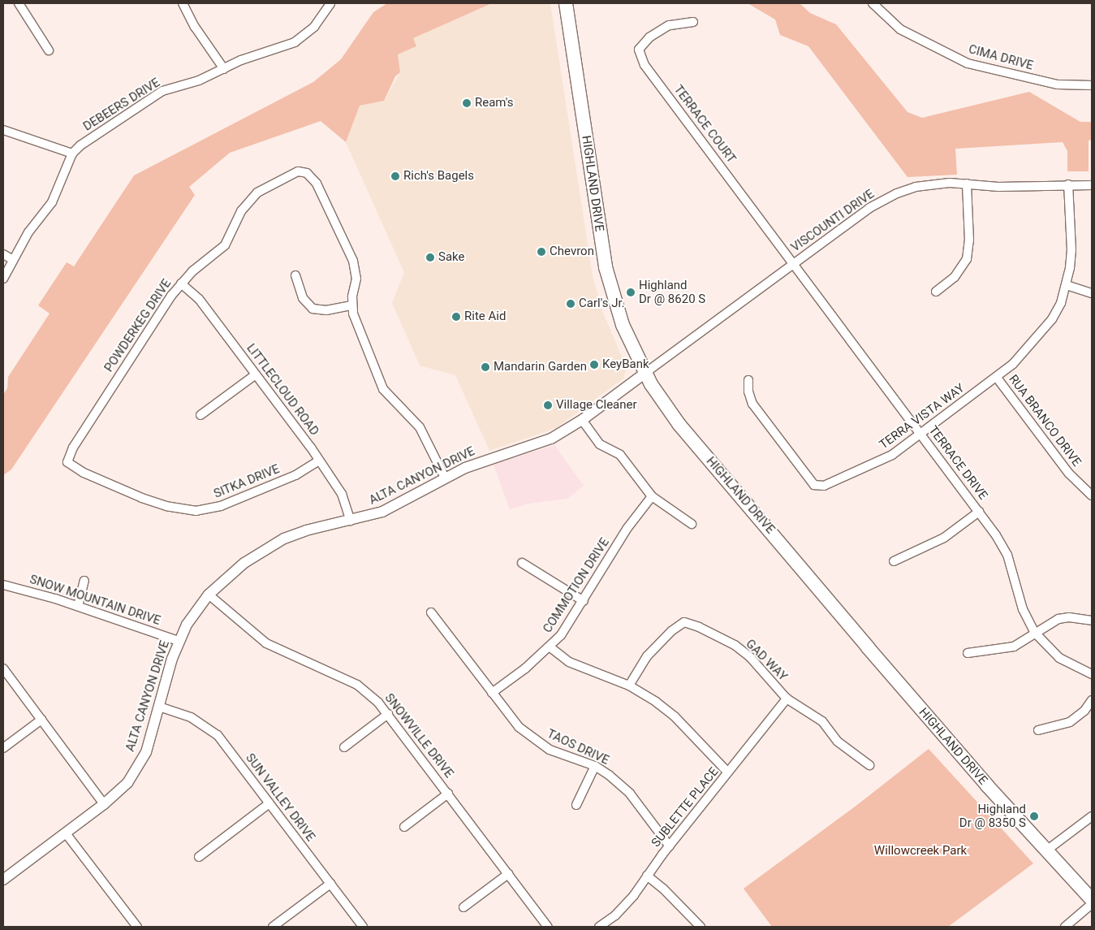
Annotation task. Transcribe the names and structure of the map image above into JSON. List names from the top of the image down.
{
  "streets": {
    "main road": ["HIGHLAND DRIVE"],
    "street": [
      "CIMA DRIVE",
      "DEBEERS DRIVE",
      "TERRACE COURT",
      "VISCOUNTI DRIVE",
      "POWDERKEG DRIVE",
      "LITTLECLOUD ROAD",
      "TERRA VISTA WAY",
      "RUA BRANCO DRIVE",
      "TERRACE DRIVE",
      "ALTA CANYON DRIVE",
      "SITKA DRIVE",
      "COMMOTION DRIVE",
      "SNOW MOUNTAIN DRIVE",
      "GAD WAY",
      "SNOWVILLE DRIVE",
      "TAOS DRIVE",
      "SUN VALLEY DRIVE",
      "SUBLETTE PLACE"
    ]
  },
  "crossings": [
    ["TERRACE COURT", "VISCOUNTI DRIVE"],
    ["TERRACE COURT", "TERRACE DRIVE"],
    ["HIGHLAND DRIVE", "VISCOUNTI DRIVE"],
    ["HIGHLAND DRIVE", "ALTA CANYON DRIVE"],
    ["VISCOUNTI DRIVE", "TERRA VISTA WAY"],
    ["VISCOUNTI DRIVE", "TERRACE DRIVE"],
    ["VISCOUNTI DRIVE", "ALTA CANYON DRIVE"],
    ["POWDERKEG DRIVE", "LITTLECLOUD ROAD"],
    ["POWDERKEG DRIVE", "SITKA DRIVE"],
    ["LITTLECLOUD ROAD", "ALTA CANYON DRIVE"],
    ["LITTLECLOUD ROAD", "SITKA DRIVE"],
    ["TERRA VISTA WAY", "RUA BRANCO DRIVE"],
    ["TERRA VISTA WAY", "TERRACE DRIVE"],
    ["ALTA CANYON DRIVE", "SNOW MOUNTAIN DRIVE"],
    ["ALTA CANYON DRIVE", "SNOWVILLE DRIVE"],
    ["ALTA CANYON DRIVE", "SUN VALLEY DRIVE"],
    ["COMMOTION DRIVE", "TAOS DRIVE"],
    ["GAD WAY", "SUBLETTE PLACE"],
    ["TAOS DRIVE", "SUBLETTE PLACE"]
  ],
  "parks": ["Willowcreek Park"],
  "places": [
    "Ream's",
    "Rich's Bagels",
    "Chevron",
    "Sake",
    "Highland Dr @ 8620 S",
    "Carl's Jr.",
    "Rite Aid",
    "KeyBank",
    "Mandarin Garden",
    "Village Cleaner",
    "Highland Dr @ 8350 S"
  ]
}
